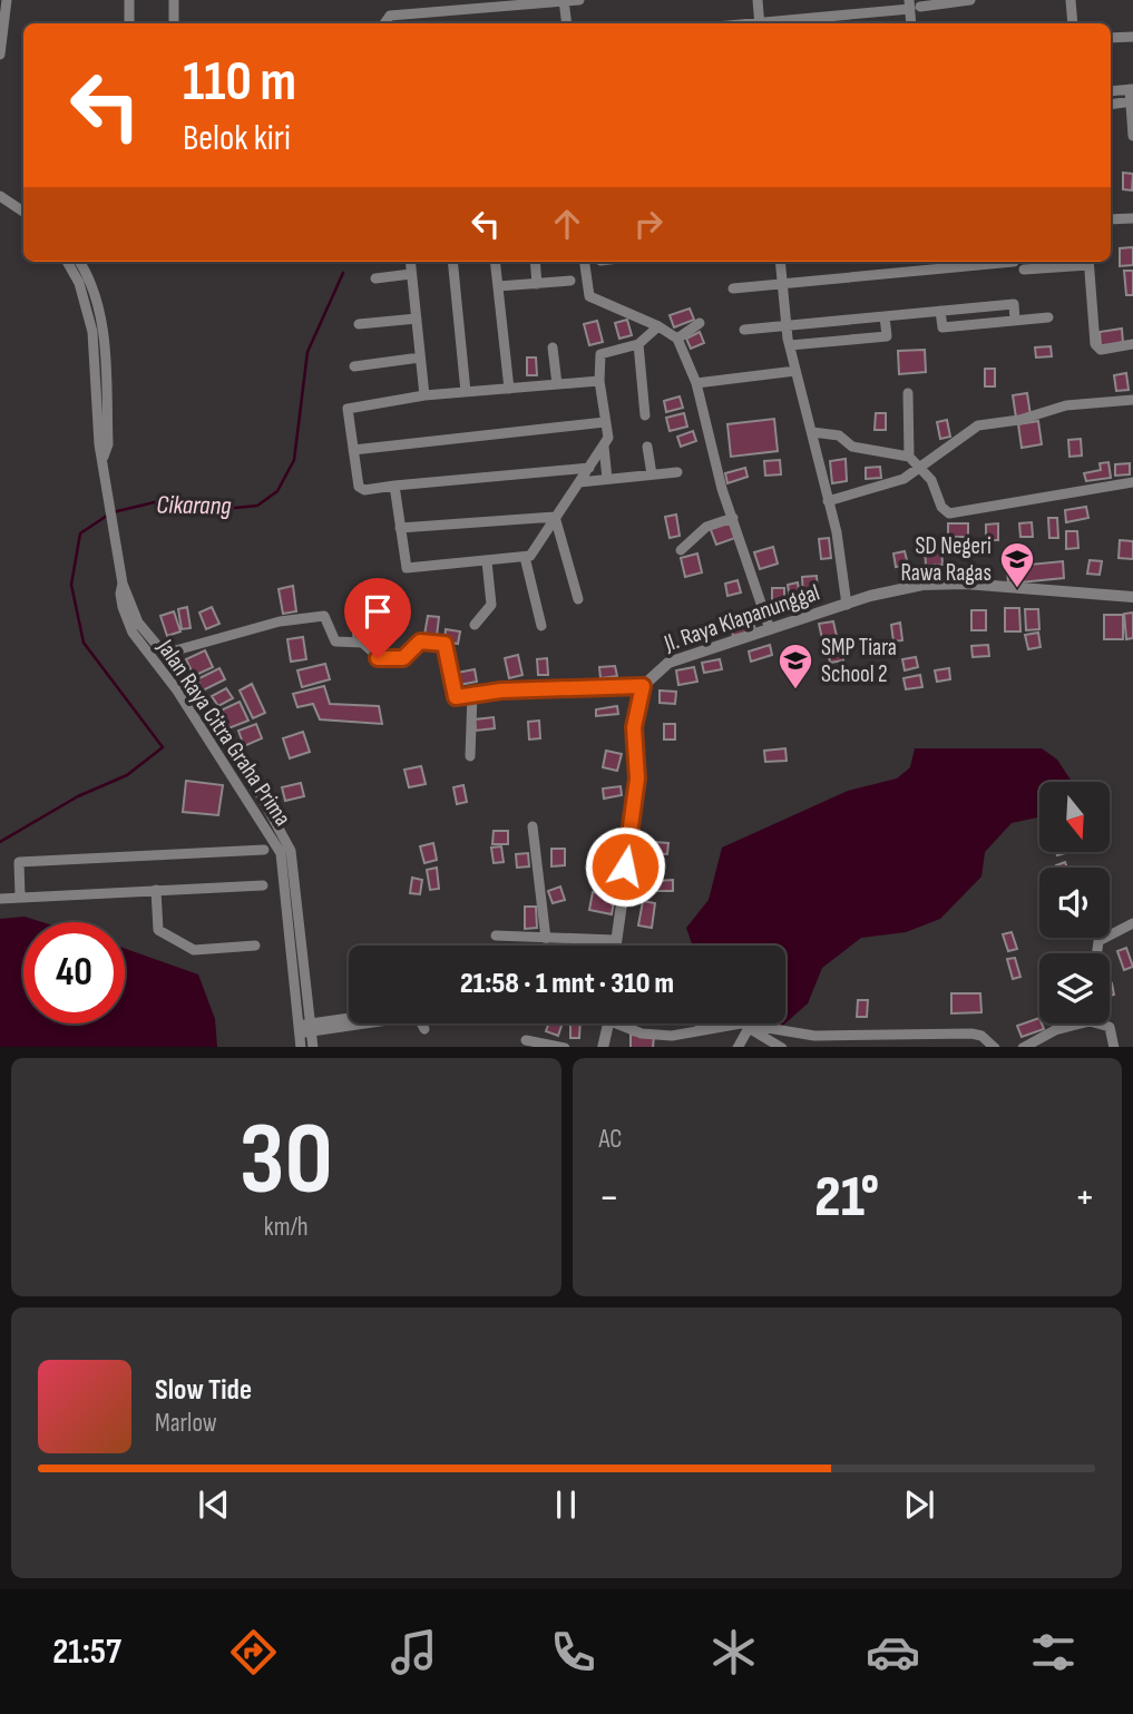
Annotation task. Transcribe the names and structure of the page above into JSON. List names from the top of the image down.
{
  "streets": {
    "street": ["Jl. Raya Klapanunggal", "Jalan Raya Citra Graha Prima"]
  },
  "water": ["Cikarang"],
  "places": {
    "school or university": ["SD Negeri Rawa Ragas", "SMP Tiara School 2"]
  },
  "north": "bottom",
  "page": {
    "turn": ["110 m", "Belok kiri"],
    "limit": "40",
    "trip": "21:58 · 1 mnt · 310 m",
    "tile": [
      ["30", "km/h"],
      "AC"
    ],
    "heat": ["−", "21°", "+"],
    "song": ["Slow Tide", "Marlow"],
    "tabs": "21:57"
  }
}
